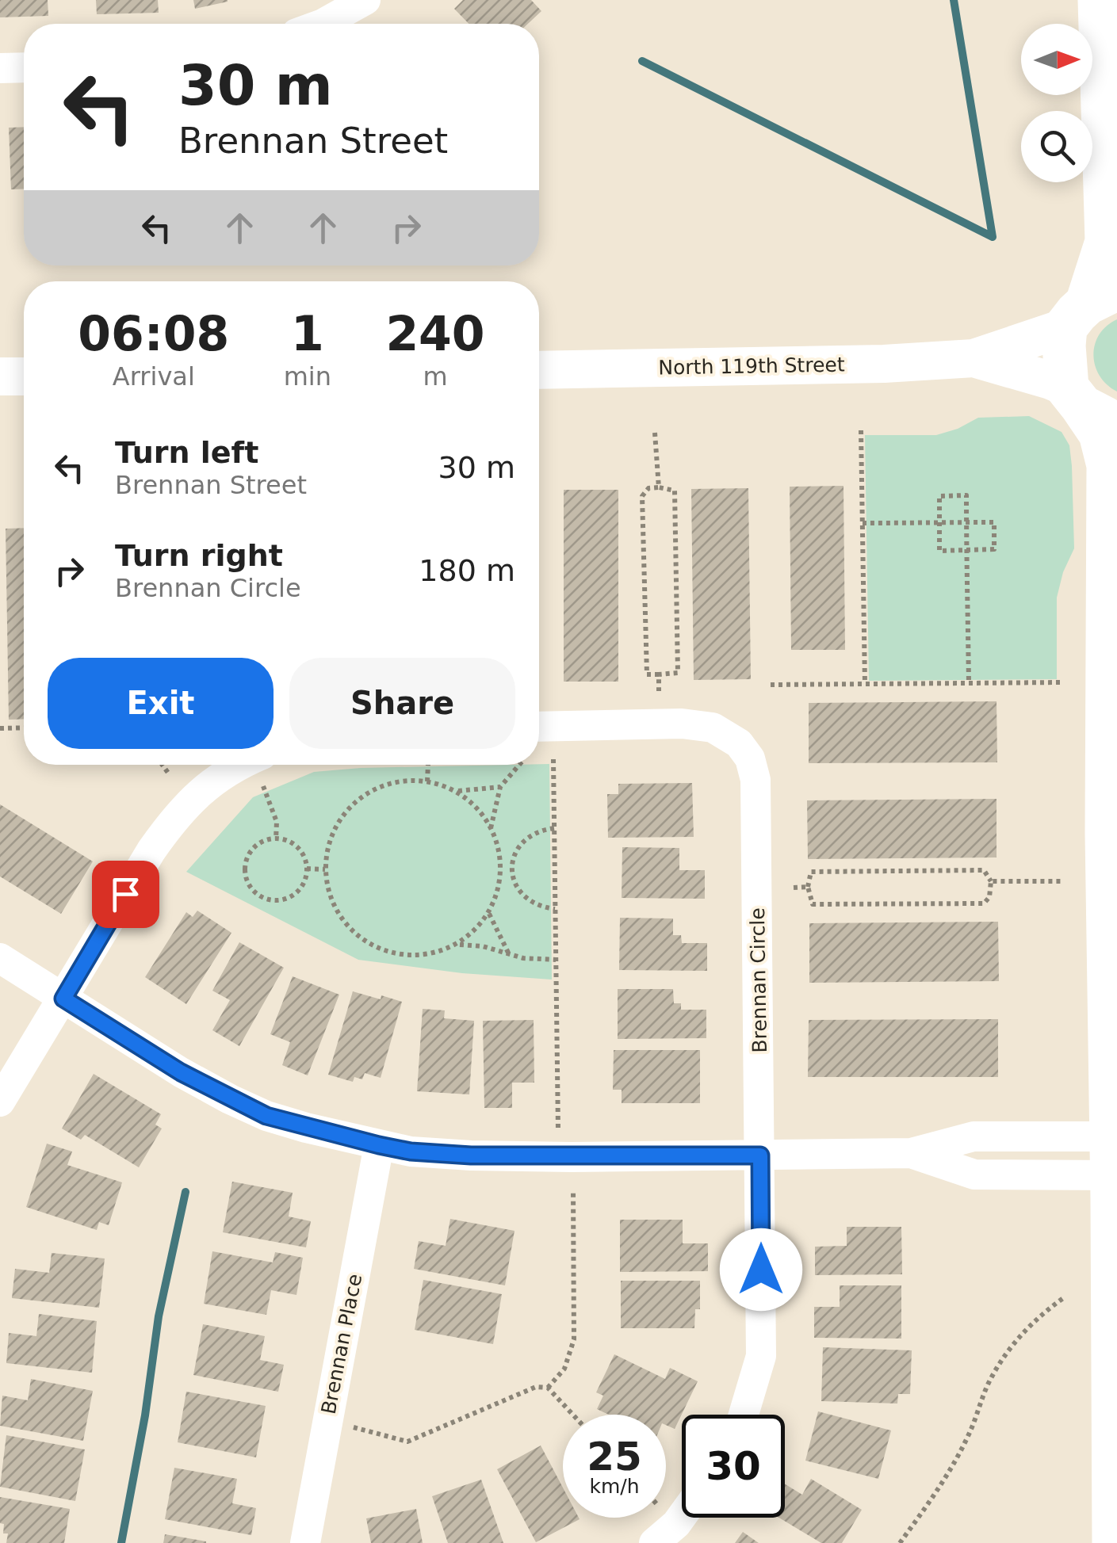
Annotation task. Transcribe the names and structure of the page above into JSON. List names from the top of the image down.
{
  "streets": {
    "street": ["North 119th Street", "Brennan Circle", "Brennan Place"]
  },
  "north": "right",
  "page": {
    "turn": ["30 m", "Brennan Street"],
    "eta": [
      "06:08",
      "Arrival",
      "1",
      "min",
      "240",
      "m"
    ],
    "list": [
      {
        "name": "Turn left",
        "note": "Brennan Street",
        "value": "30 m"
      },
      {
        "name": "Turn right",
        "note": "Brennan Circle",
        "value": "180 m"
      }
    ],
    "buttons": ["Exit", "Share"],
    "speed": "25 km/h",
    "limit": "30"
  }
}
